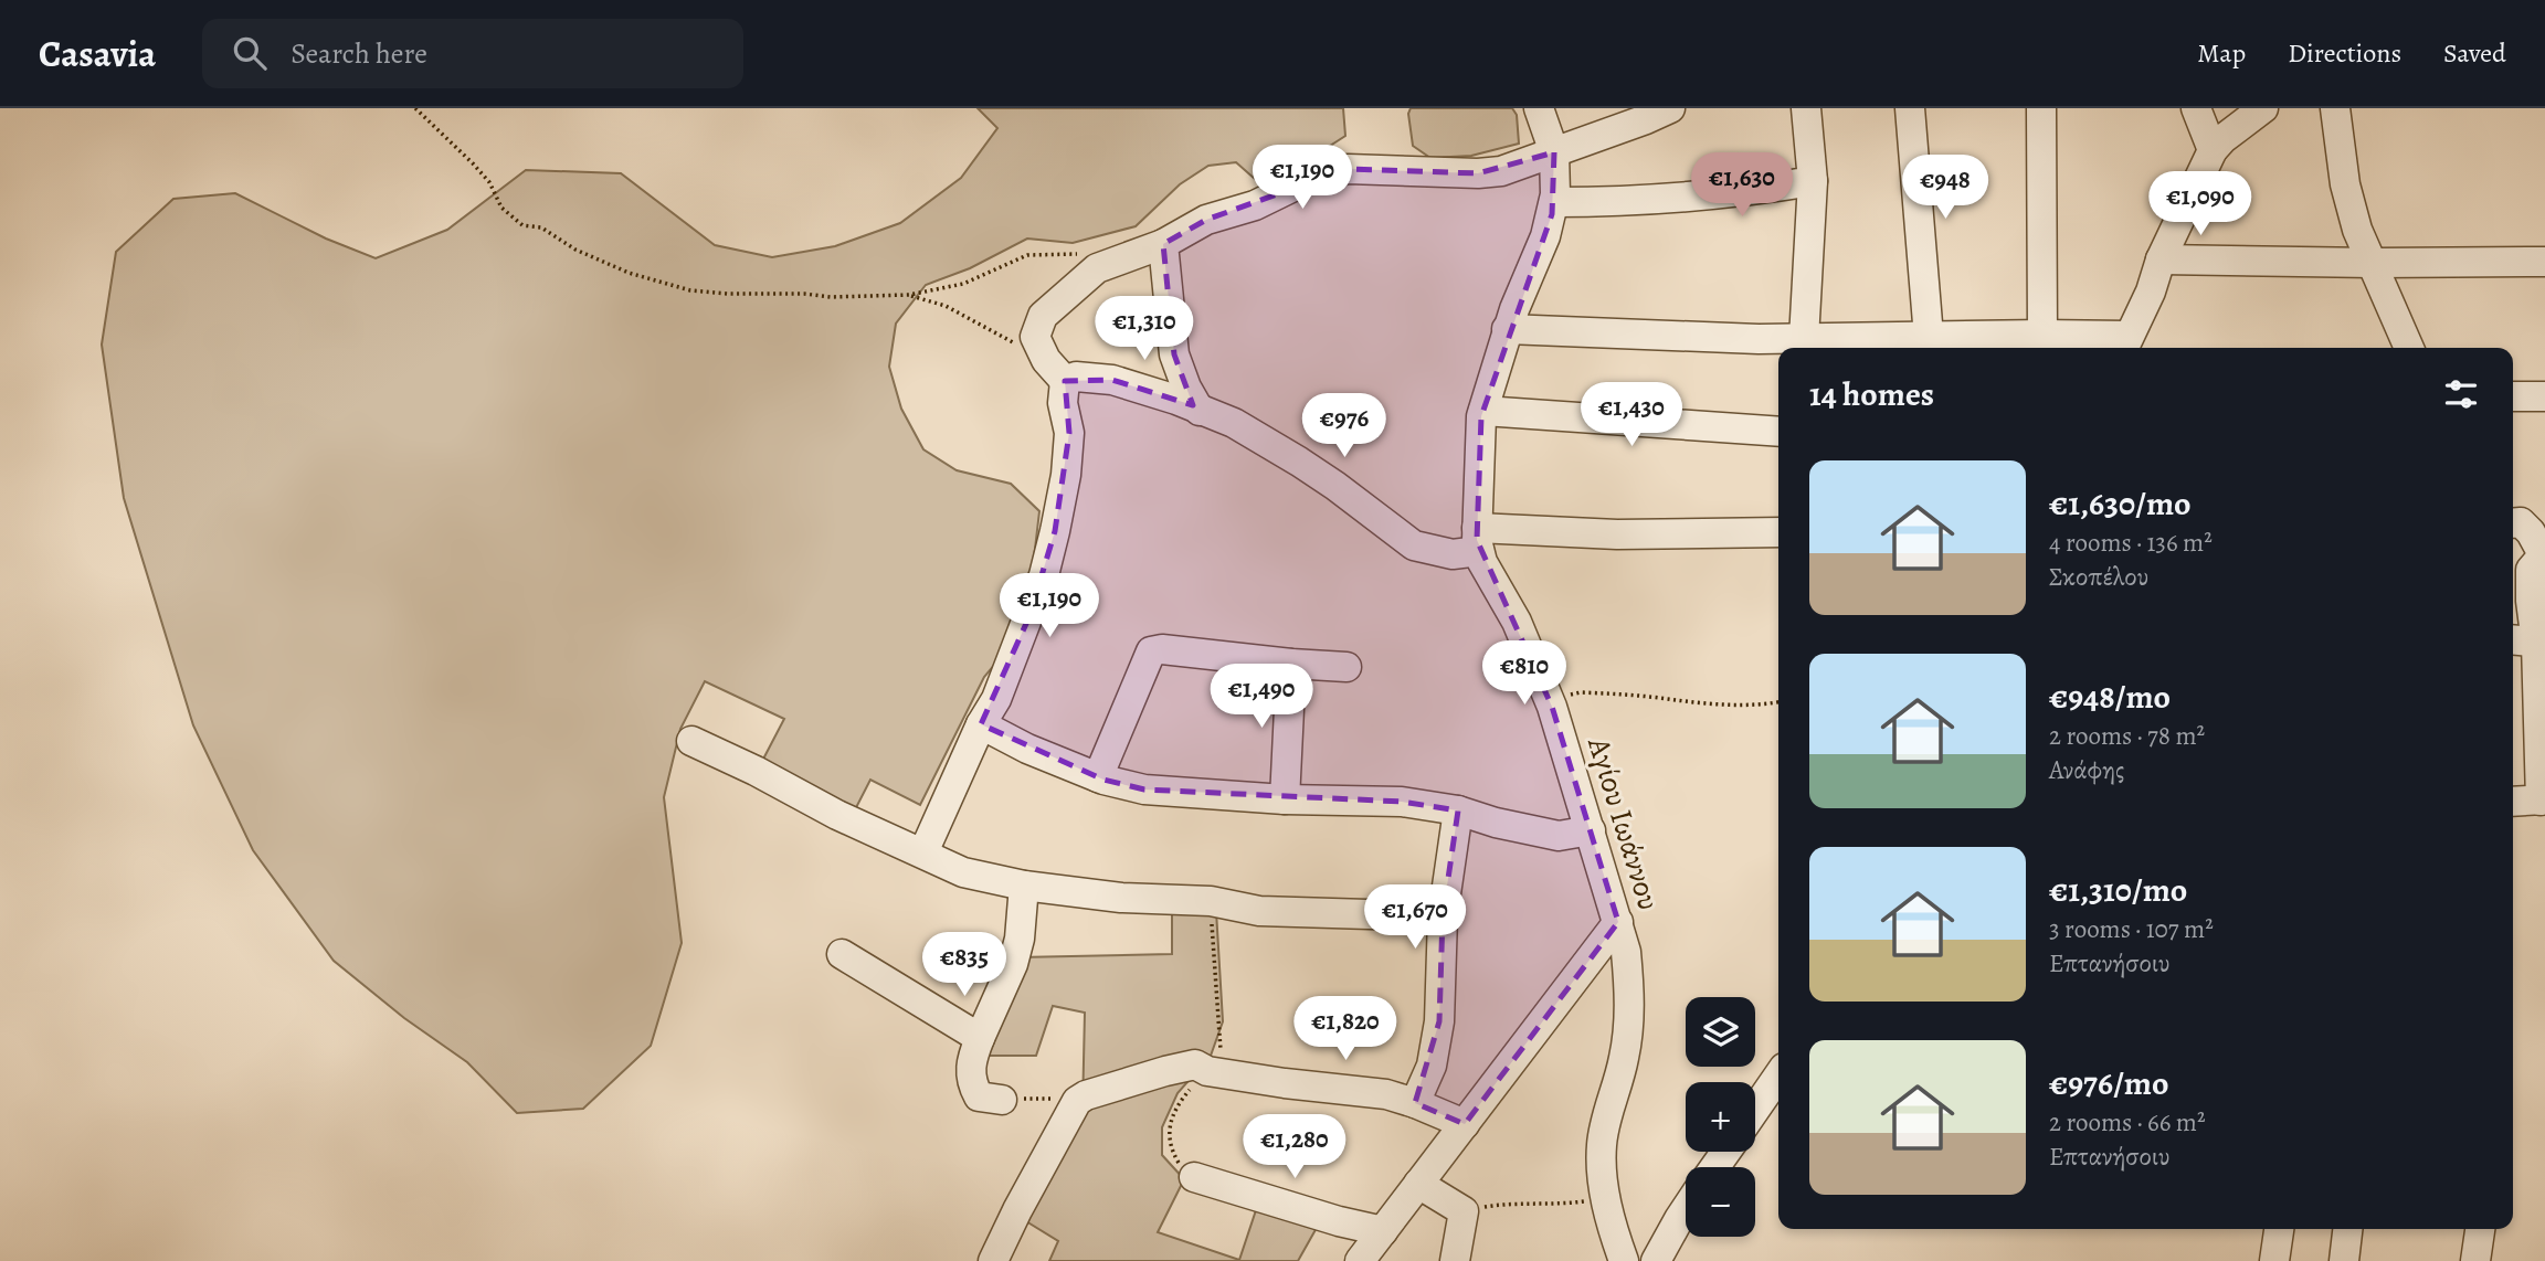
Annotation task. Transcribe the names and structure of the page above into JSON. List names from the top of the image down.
{
  "streets": {
    "street": ["Αγίου Ιωάννου"]
  },
  "page": {
    "header": "Casavia",
    "search": "Search here",
    "nav": ["Map", "Directions", "Saved"],
    "price": [
      "€1,190",
      "€1,630",
      "€948",
      "€1,090",
      "€1,310",
      "€1,430",
      "€976",
      "€1,190",
      "€810",
      "€1,490",
      "€1,670",
      "€835",
      "€1,820",
      "€1,280"
    ],
    "heading": "14 homes",
    "list": [
      {
        "name": "€1,630/mo",
        "note": "4 rooms · 136 m² · Σκοπέλου"
      },
      {
        "name": "€948/mo",
        "note": "2 rooms · 78 m² · Ανάφης"
      },
      {
        "name": "€1,310/mo",
        "note": "3 rooms · 107 m² · Επτανήσοιυ"
      },
      {
        "name": "€976/mo",
        "note": "2 rooms · 66 m² · Επτανήσοιυ"
      }
    ],
    "map_buttons": ["+", "−"]
  }
}
